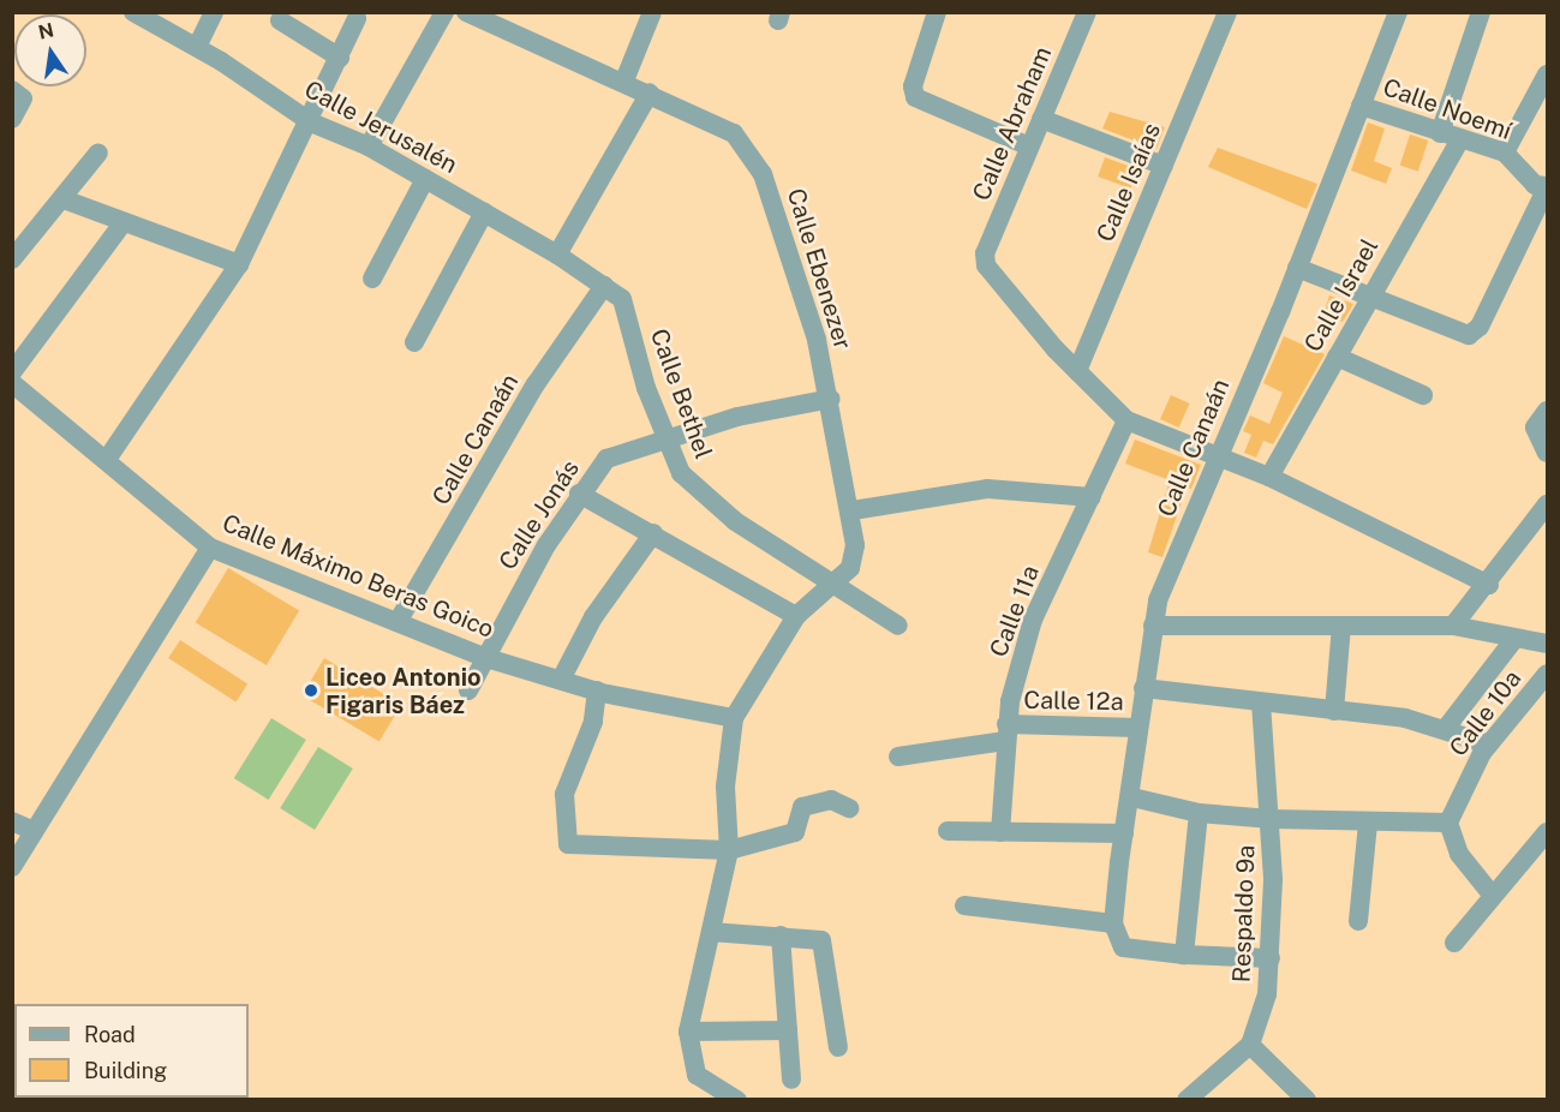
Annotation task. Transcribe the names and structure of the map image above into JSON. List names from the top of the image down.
{
  "streets": {
    "street": [
      "Calle Noemí",
      "Calle Abraham",
      "Calle Jerusalén",
      "Calle Isaías",
      "Calle Ebenezer",
      "Calle Israel",
      "Calle Bethel",
      "Calle Canaán",
      "Calle Jonás",
      "Calle Máximo Beras Goico",
      "Calle 11a",
      "Calle 12a",
      "Calle 10a",
      "Respaldo 9a"
    ]
  },
  "crossings": [
    ["Calle Noemí", "Calle Israel"],
    ["Calle Noemí", "Calle Canaán"],
    ["Calle Abraham", "Calle Isaías"],
    ["Calle Jerusalén", "Calle Bethel"],
    ["Calle Jerusalén", "Calle Canaán"],
    ["Calle Ebenezer", "Calle Bethel"],
    ["Calle Ebenezer", "Calle Jonás"],
    ["Calle Bethel", "Calle Canaán"],
    ["Calle Bethel", "Calle Jonás"],
    ["Calle Canaán", "Calle Máximo Beras Goico"],
    ["Calle Canaán", "Calle 12a"],
    ["Calle Jonás", "Calle Máximo Beras Goico"],
    ["Calle 11a", "Calle 12a"]
  ],
  "places": ["Liceo Antonio Figaris Báez"],
  "legend": ["Road", "Building"],
  "north": "top"
}
